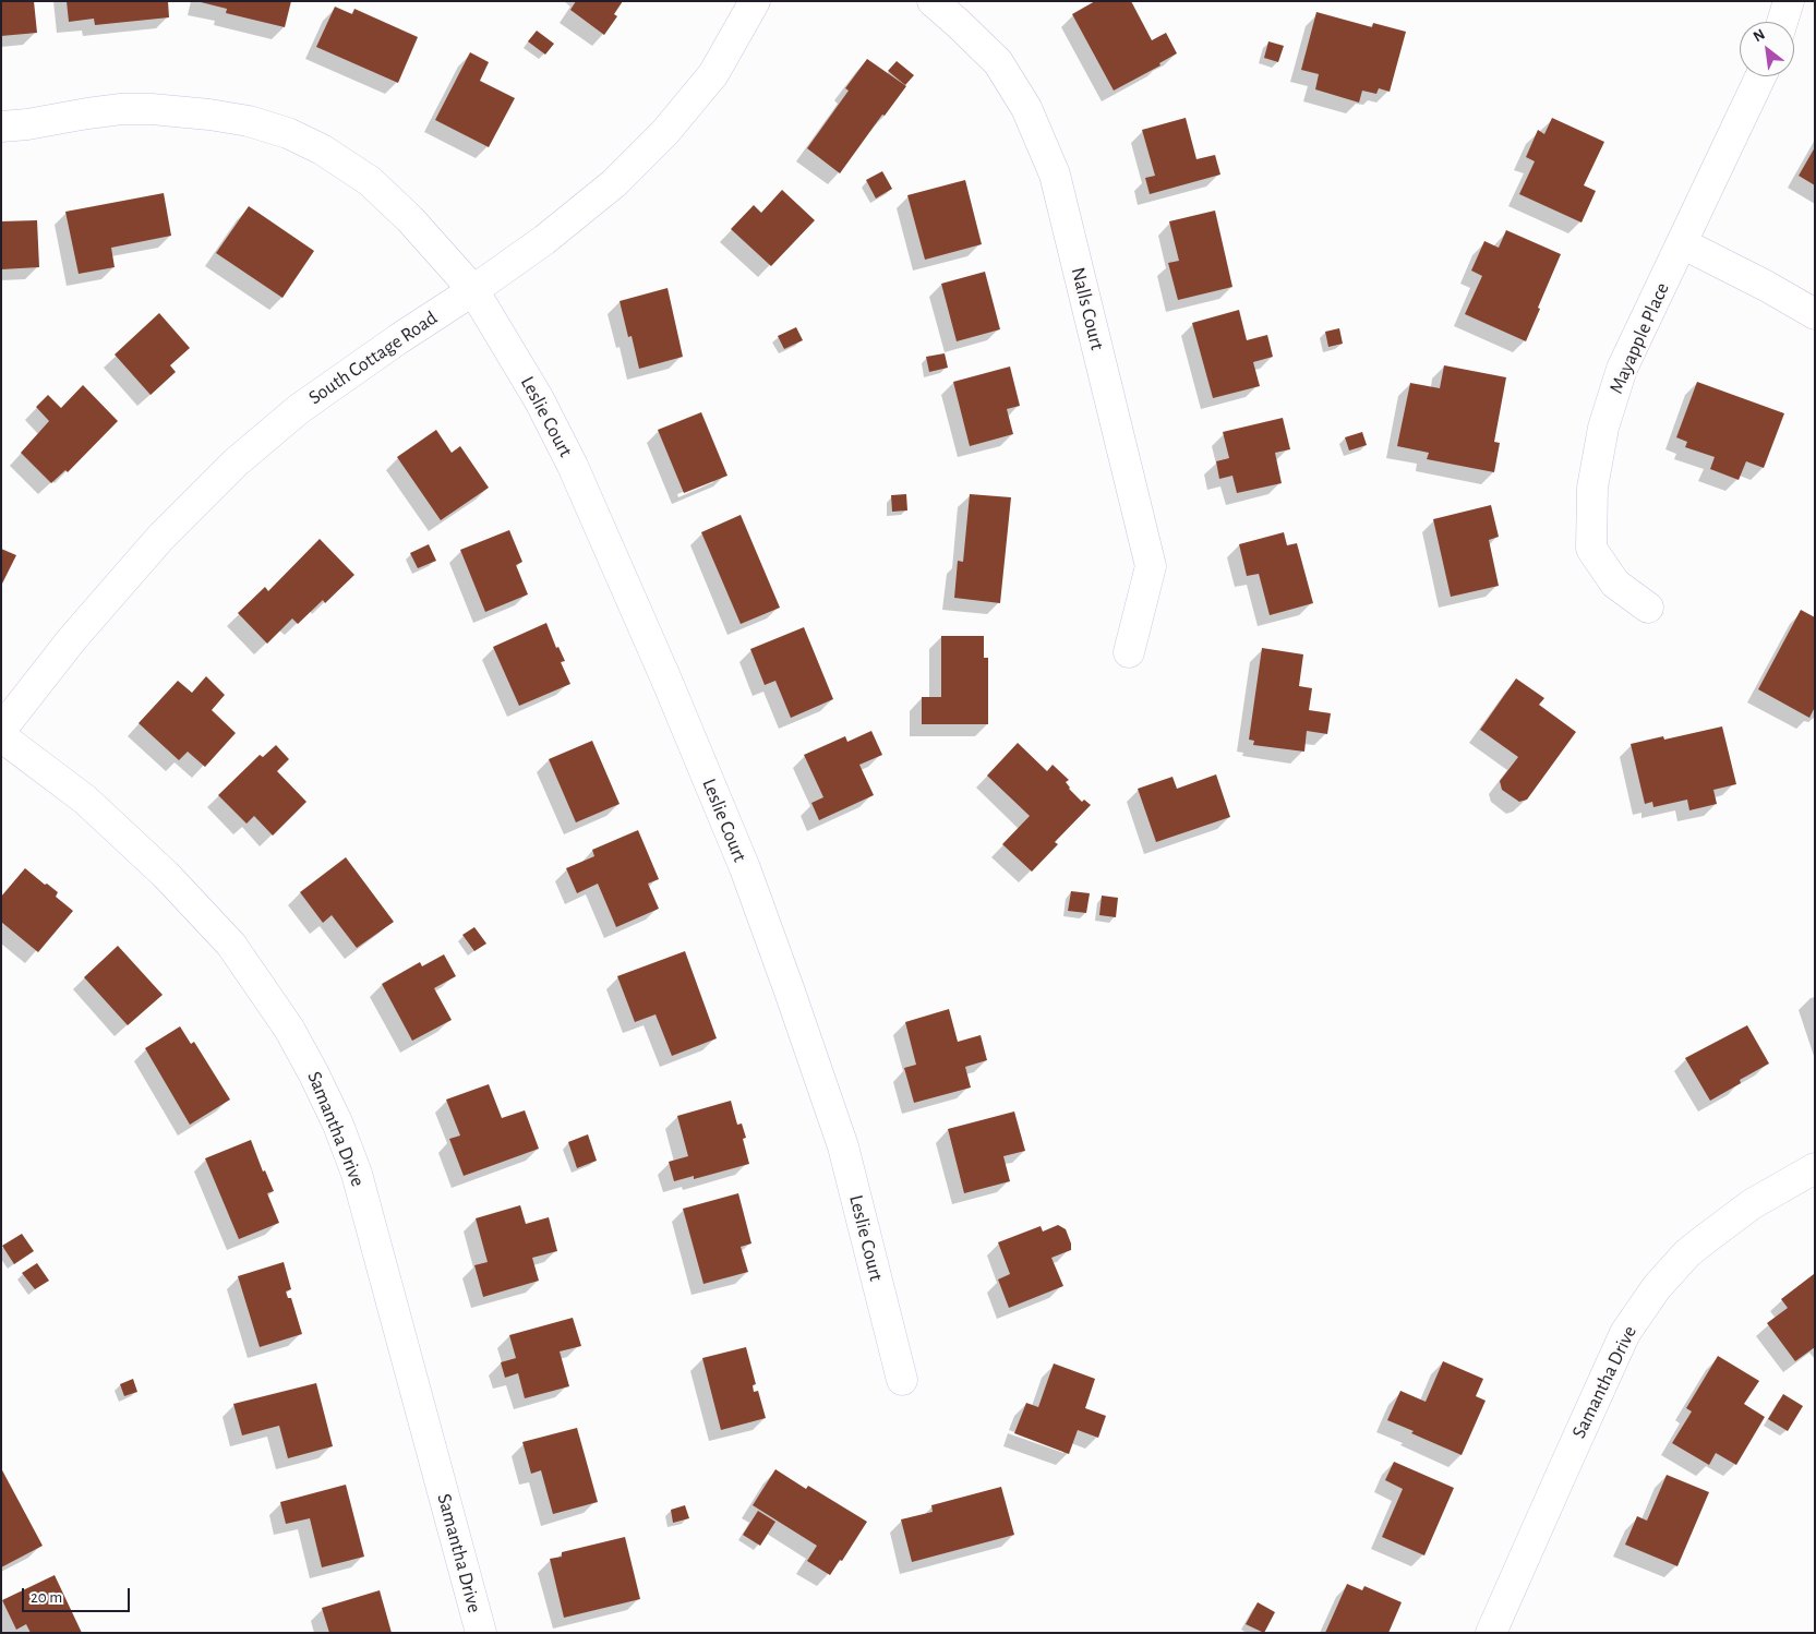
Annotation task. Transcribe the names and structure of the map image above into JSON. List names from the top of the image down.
{
  "streets": {
    "street": [
      "Nalls Court",
      "Mayapple Place",
      "South Cottage Road",
      "Leslie Court",
      "Samantha Drive"
    ]
  },
  "crossings": [
    ["South Cottage Road", "Leslie Court"]
  ],
  "scale_bar": "20 m",
  "north": "top left"
}
